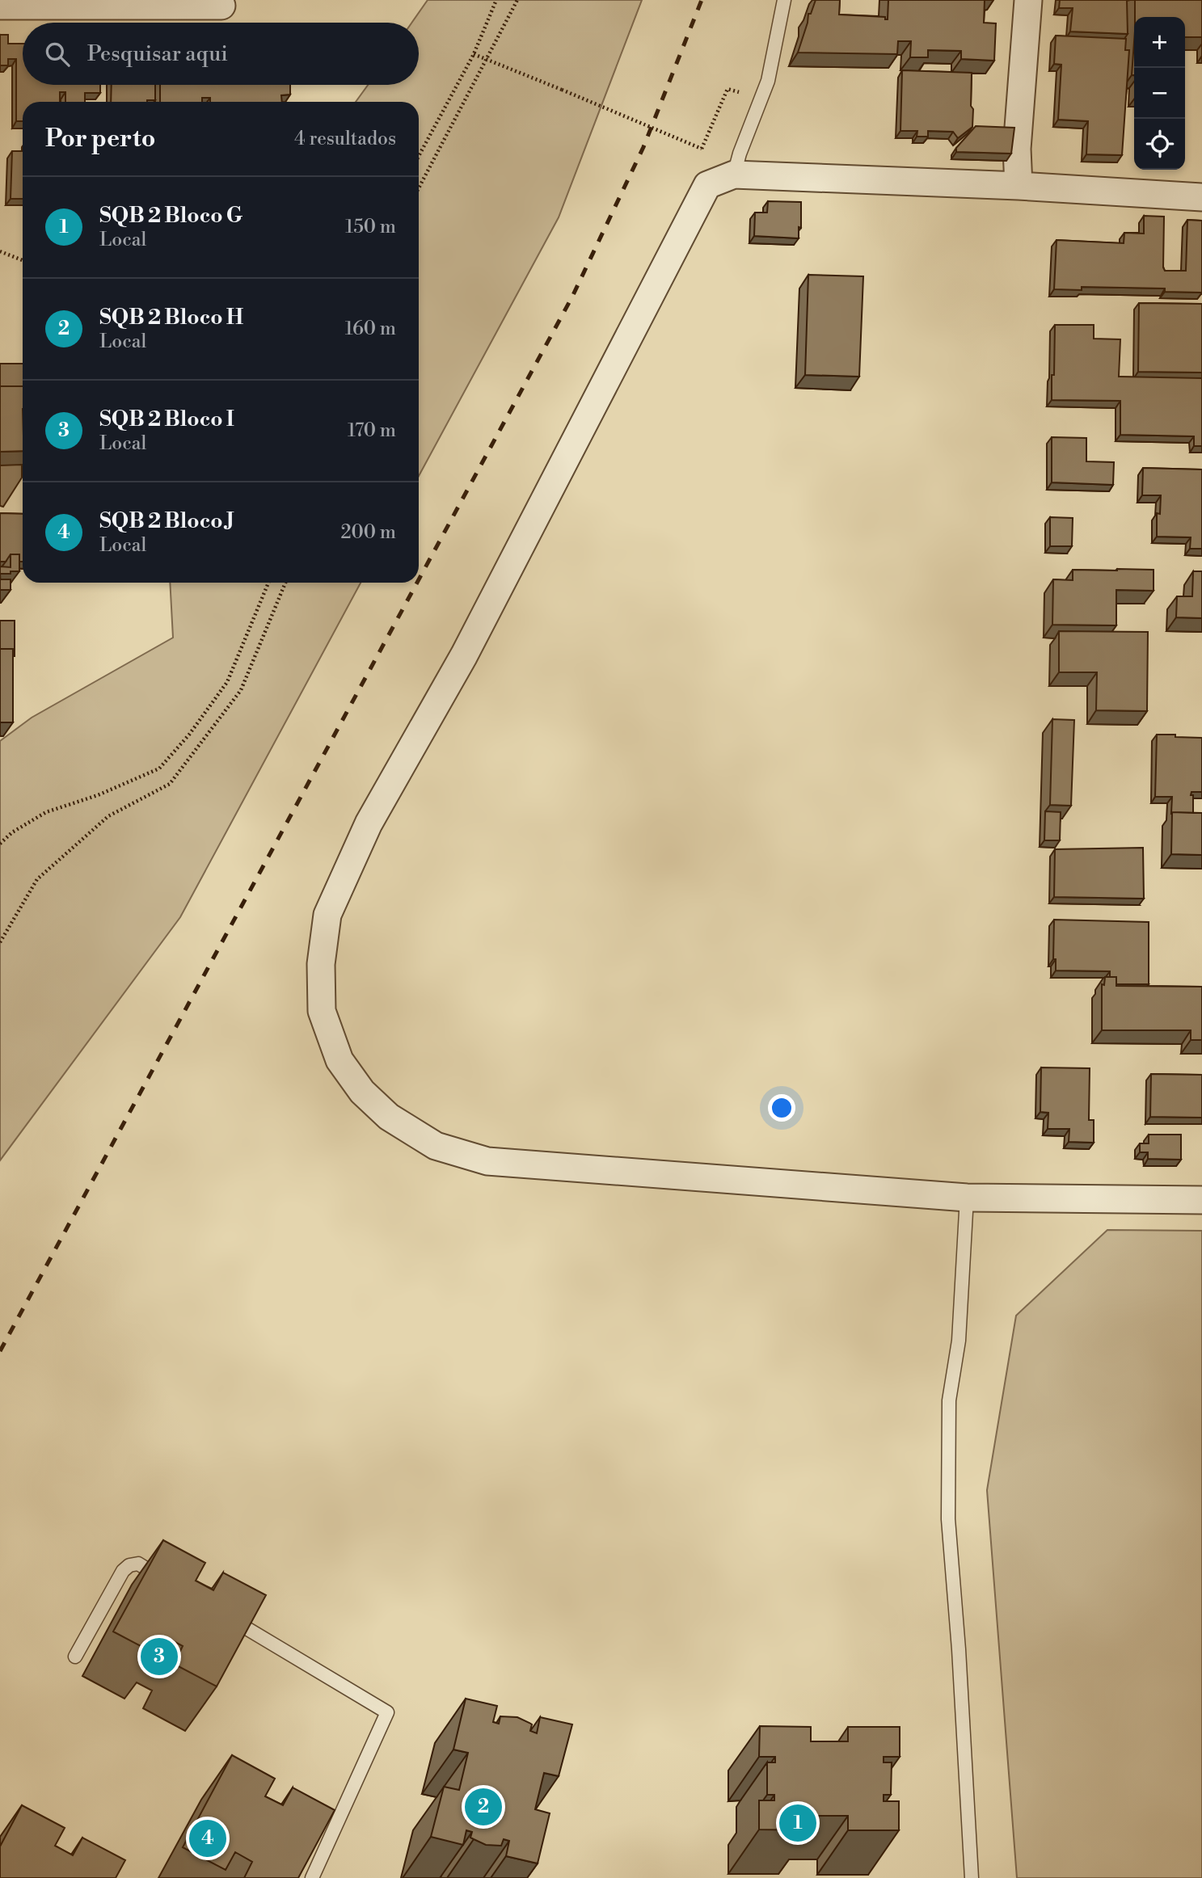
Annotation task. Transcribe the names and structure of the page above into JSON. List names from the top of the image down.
{
  "page": {
    "map_buttons": ["+", "−"],
    "search": "Pesquisar aqui",
    "heading": ["Por perto", "4 resultados"],
    "list": [
      {
        "mark": "1",
        "name": "SQB 2 Bloco G",
        "note": "Local",
        "value": "150 m"
      },
      {
        "mark": "2",
        "name": "SQB 2 Bloco H",
        "note": "Local",
        "value": "160 m"
      },
      {
        "mark": "3",
        "name": "SQB 2 Bloco I",
        "note": "Local",
        "value": "170 m"
      },
      {
        "mark": "4",
        "name": "SQB 2 Bloco J",
        "note": "Local",
        "value": "200 m"
      }
    ],
    "pins": [
      "3",
      "2",
      "1",
      "4"
    ]
  }
}
